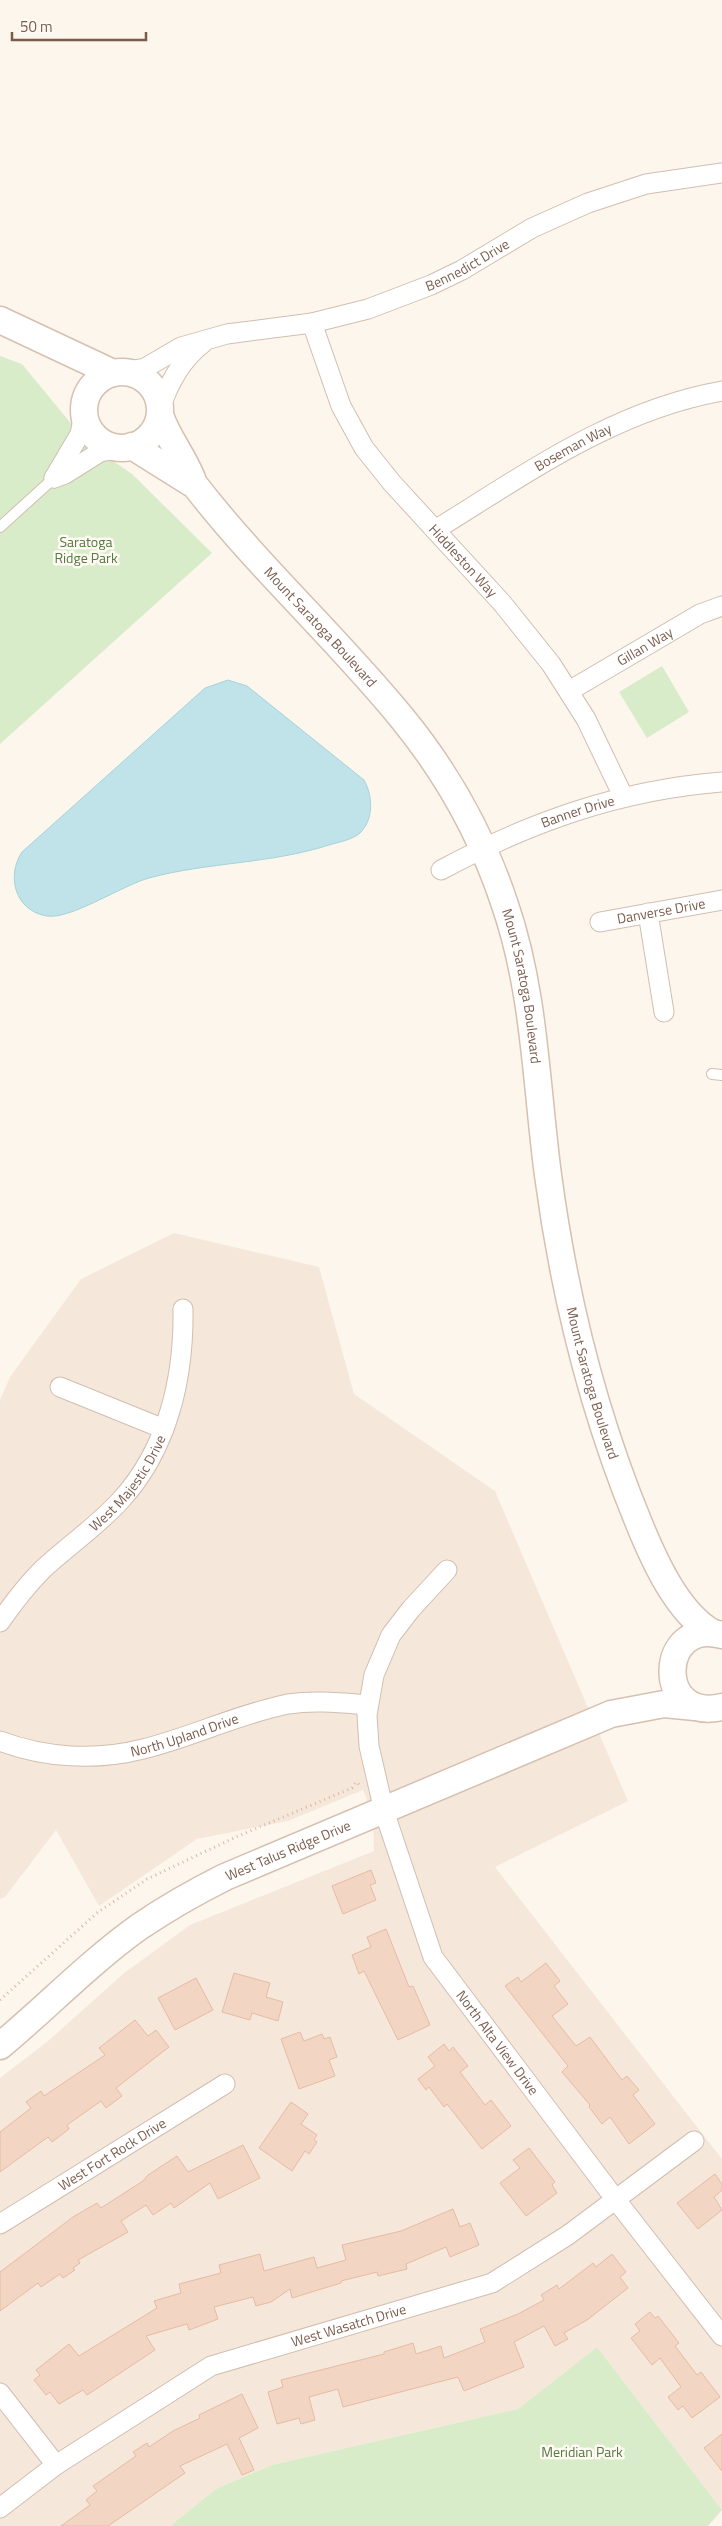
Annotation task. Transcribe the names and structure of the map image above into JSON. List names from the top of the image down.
{
  "streets": {
    "street": [
      "Bennedict Drive",
      "Boseman Way",
      "Hiddleston Way",
      "Mount Saratoga Boulevard",
      "Gillan Way",
      "Banner Drive",
      "Danverse Drive",
      "West Majestic Drive",
      "North Upland Drive",
      "West Talus Ridge Drive",
      "North Alta View Drive",
      "West Fort Rock Drive",
      "West Wasatch Drive"
    ]
  },
  "crossings": [
    ["Bennedict Drive", "Hiddleston Way"],
    ["Bennedict Drive", "Mount Saratoga Boulevard"],
    ["Boseman Way", "Hiddleston Way"],
    ["Hiddleston Way", "Gillan Way"],
    ["Hiddleston Way", "Banner Drive"],
    ["Mount Saratoga Boulevard", "Banner Drive"],
    ["Mount Saratoga Boulevard", "West Talus Ridge Drive"],
    ["North Upland Drive", "North Alta View Drive"],
    ["West Talus Ridge Drive", "North Alta View Drive"],
    ["North Alta View Drive", "West Wasatch Drive"]
  ],
  "parks": ["Saratoga Ridge Park", "Meridian Park"],
  "scale_bar": "50 m"
}
